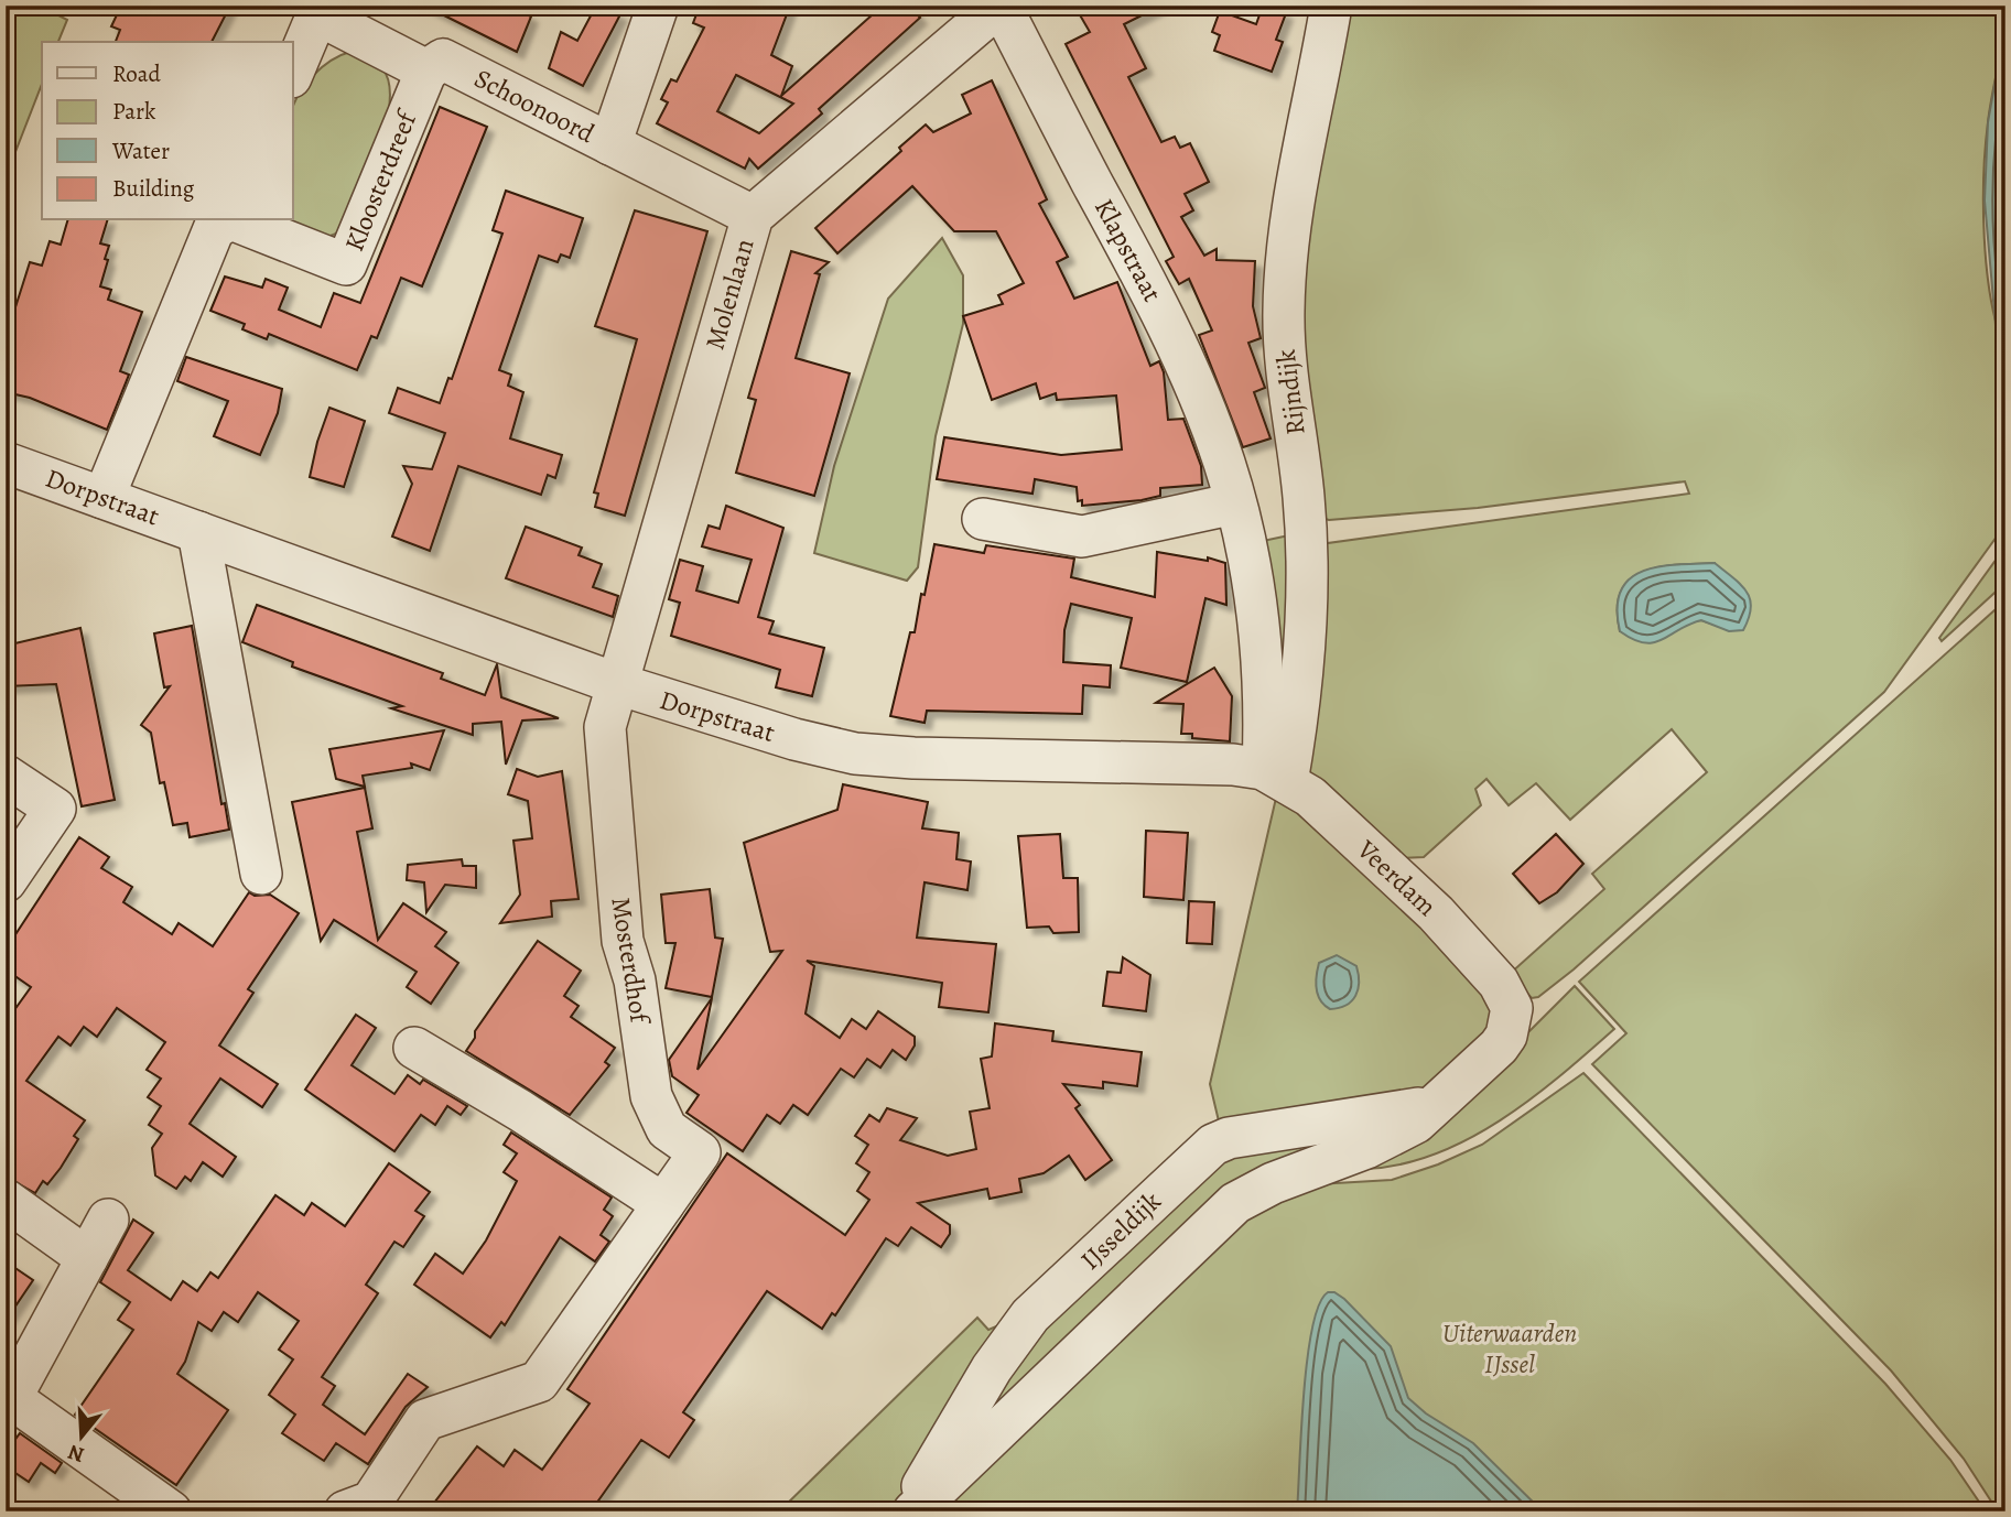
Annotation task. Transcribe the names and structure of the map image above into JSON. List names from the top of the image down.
{
  "streets": {
    "street": [
      "Schoonoord",
      "Kloosterdreef",
      "Klapstraat",
      "Molenlaan",
      "Rijndijk",
      "Dorpstraat",
      "Veerdam",
      "Mosterdhof",
      "IJsseldijk"
    ]
  },
  "crossings": [
    ["Schoonoord", "Kloosterdreef"],
    ["Schoonoord", "Molenlaan"],
    ["Kloosterdreef", "Dorpstraat"],
    ["Klapstraat", "Molenlaan"],
    ["Klapstraat", "Rijndijk"],
    ["Klapstraat", "Dorpstraat"],
    ["Klapstraat", "Veerdam"],
    ["Molenlaan", "Dorpstraat"],
    ["Molenlaan", "Mosterdhof"],
    ["Rijndijk", "Dorpstraat"],
    ["Rijndijk", "Veerdam"],
    ["Dorpstraat", "Veerdam"],
    ["Dorpstraat", "Mosterdhof"],
    ["Veerdam", "IJsseldijk"]
  ],
  "parks": ["Uiterwaarden IJssel"],
  "legend": [
    "Road",
    "Park",
    "Water",
    "Building"
  ],
  "north": "bottom"
}
